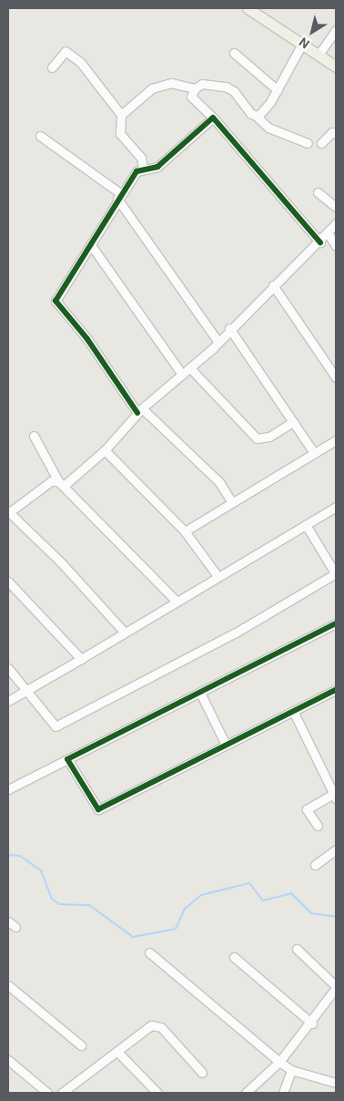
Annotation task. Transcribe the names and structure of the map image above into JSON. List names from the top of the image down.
{
  "north": "bottom left"
}
